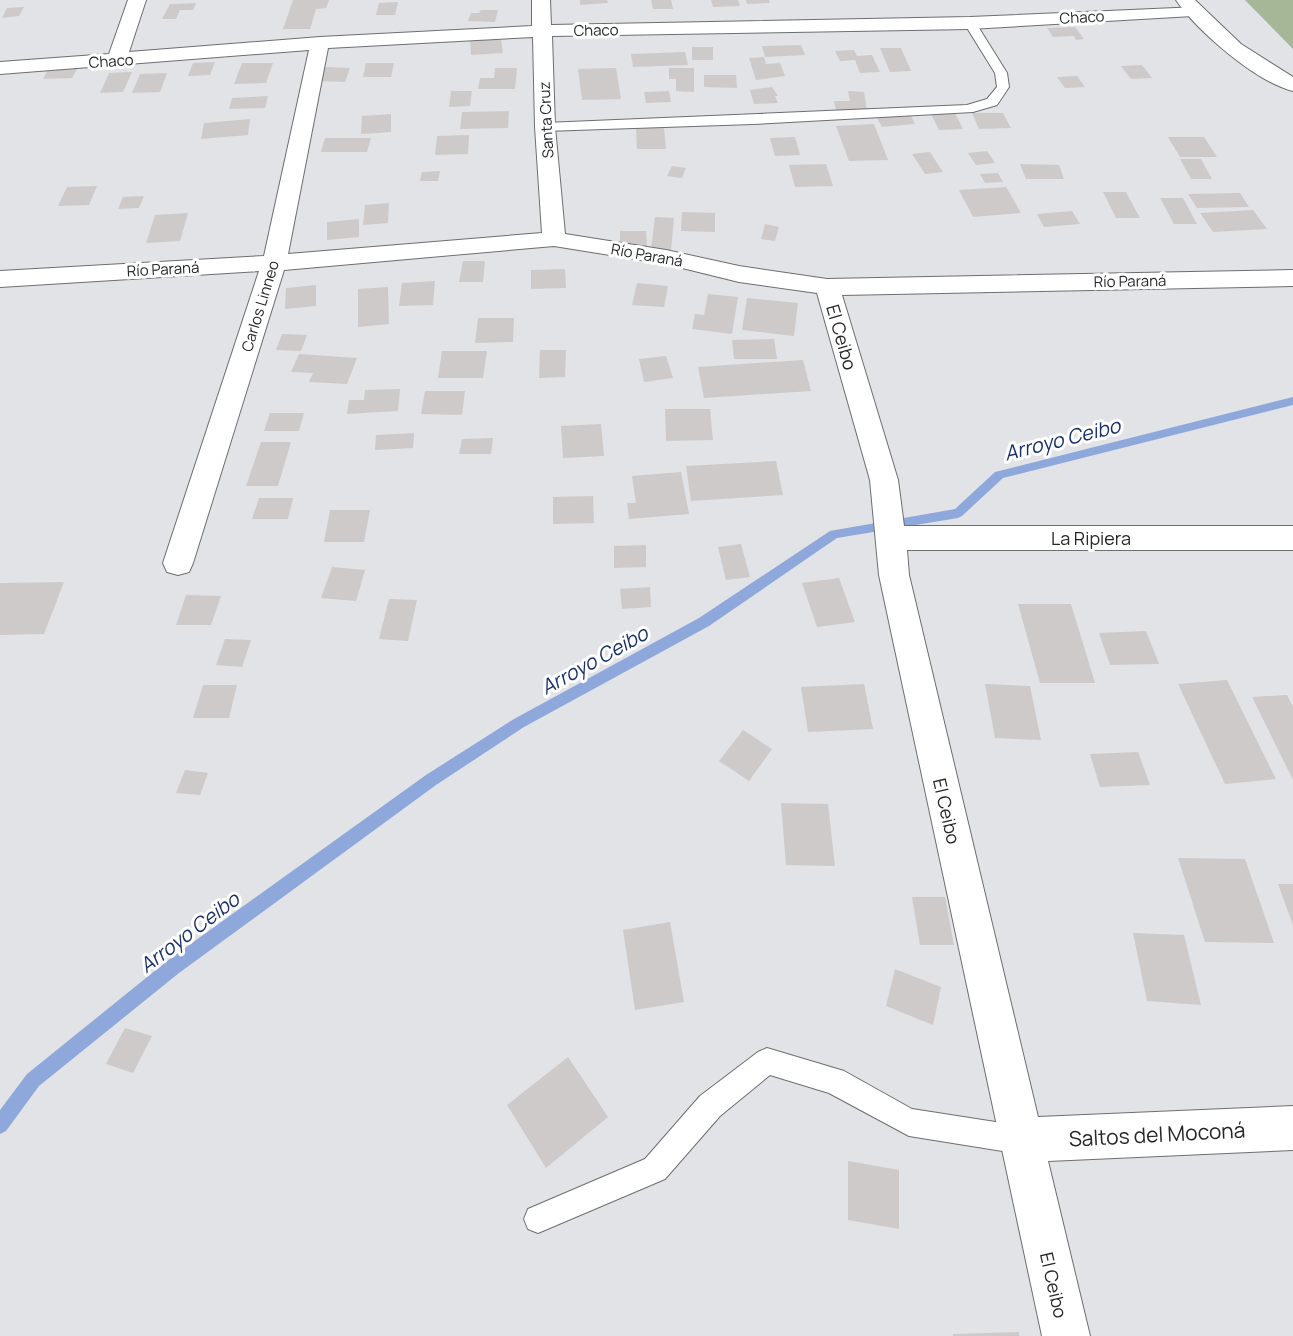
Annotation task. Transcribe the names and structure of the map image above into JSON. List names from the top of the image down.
{
  "streets": {
    "street": [
      "Chaco",
      "Santa Cruz",
      "Río Paraná",
      "Carlos Linneo",
      "El Ceibo",
      "La Ripiera",
      "Saltos del Moconá"
    ]
  },
  "crossings": [
    ["Chaco", "Santa Cruz"],
    ["Chaco", "Carlos Linneo"],
    ["Santa Cruz", "Río Paraná"],
    ["Río Paraná", "Carlos Linneo"],
    ["Río Paraná", "El Ceibo"],
    ["El Ceibo", "La Ripiera"],
    ["El Ceibo", "Saltos del Moconá"]
  ],
  "water": ["Arroyo Ceibo"]
}
